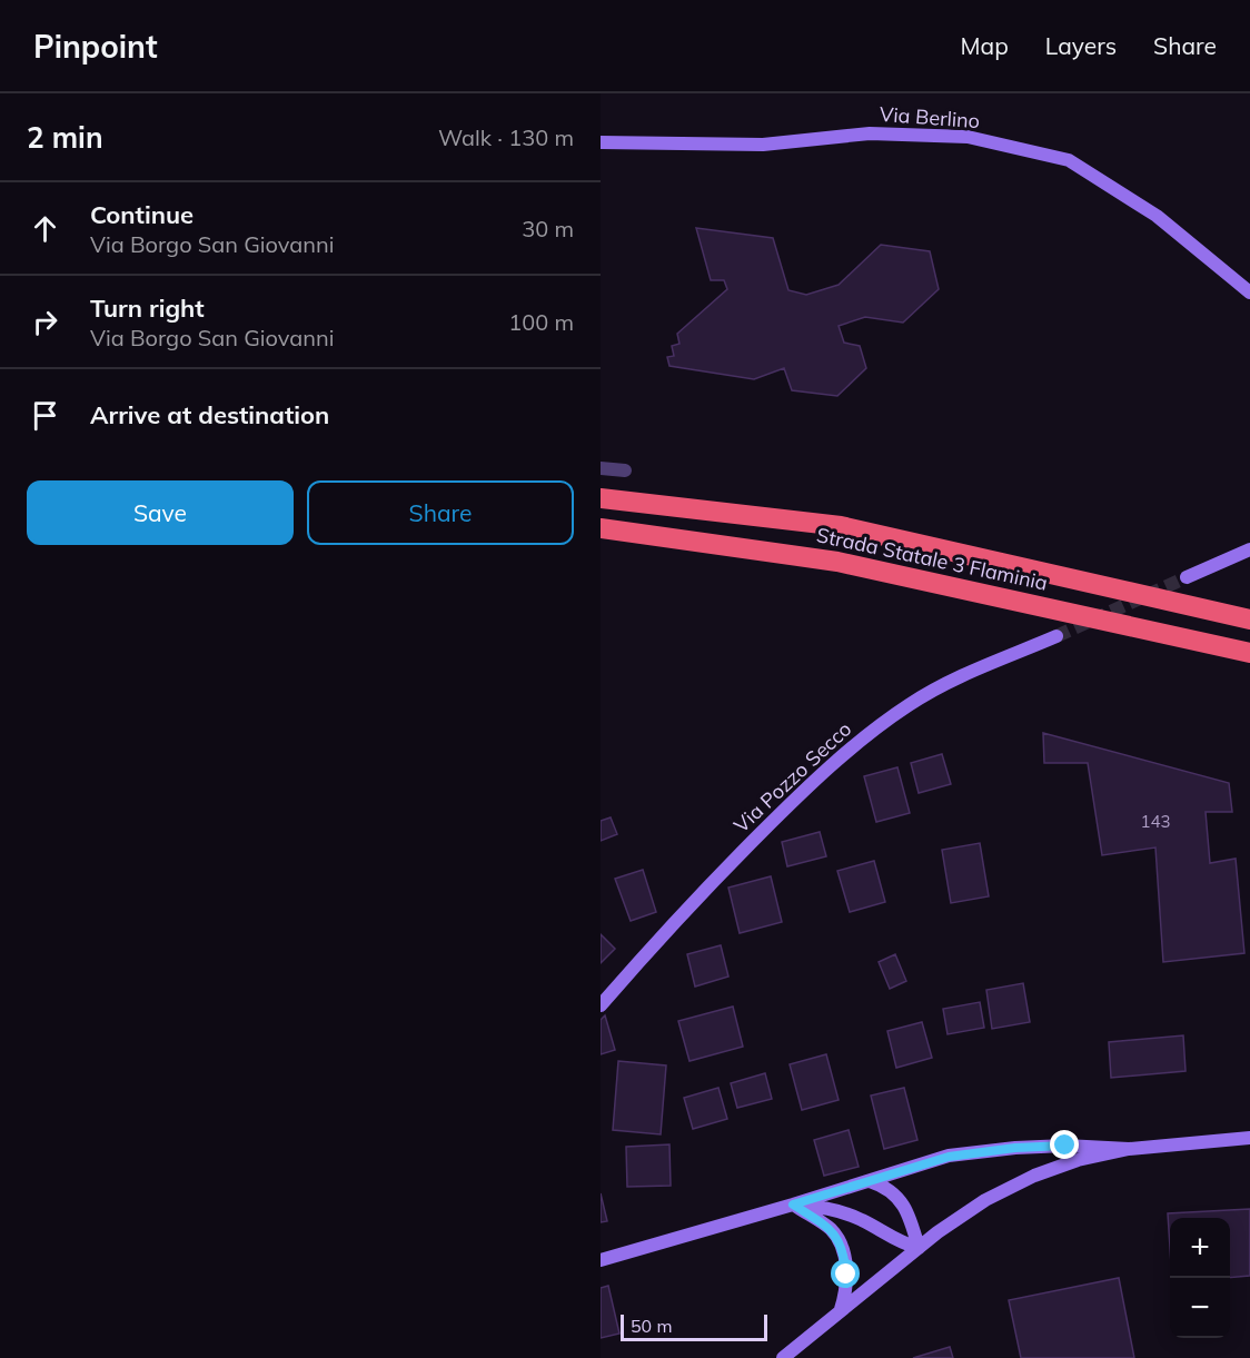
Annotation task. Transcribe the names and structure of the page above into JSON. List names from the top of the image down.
{
  "streets": {
    "highway": ["Strada Statale 3 Flaminia"],
    "main road": ["Via Berlino", "Via Pozzo Secco"]
  },
  "house_numbers": ["143"],
  "scale_bar": "50 m",
  "page": {
    "header": "Pinpoint",
    "nav": ["Map", "Layers", "Share"],
    "heading": ["2 min", "Walk · 130 m"],
    "list": [
      ["Continue", "Via Borgo San Giovanni", "30 m"],
      ["Turn right", "Via Borgo San Giovanni", "100 m"],
      "Arrive at destination"
    ],
    "buttons": ["Save", "Share"],
    "map_buttons": ["+", "−"],
    "scale": "50 m"
  }
}
